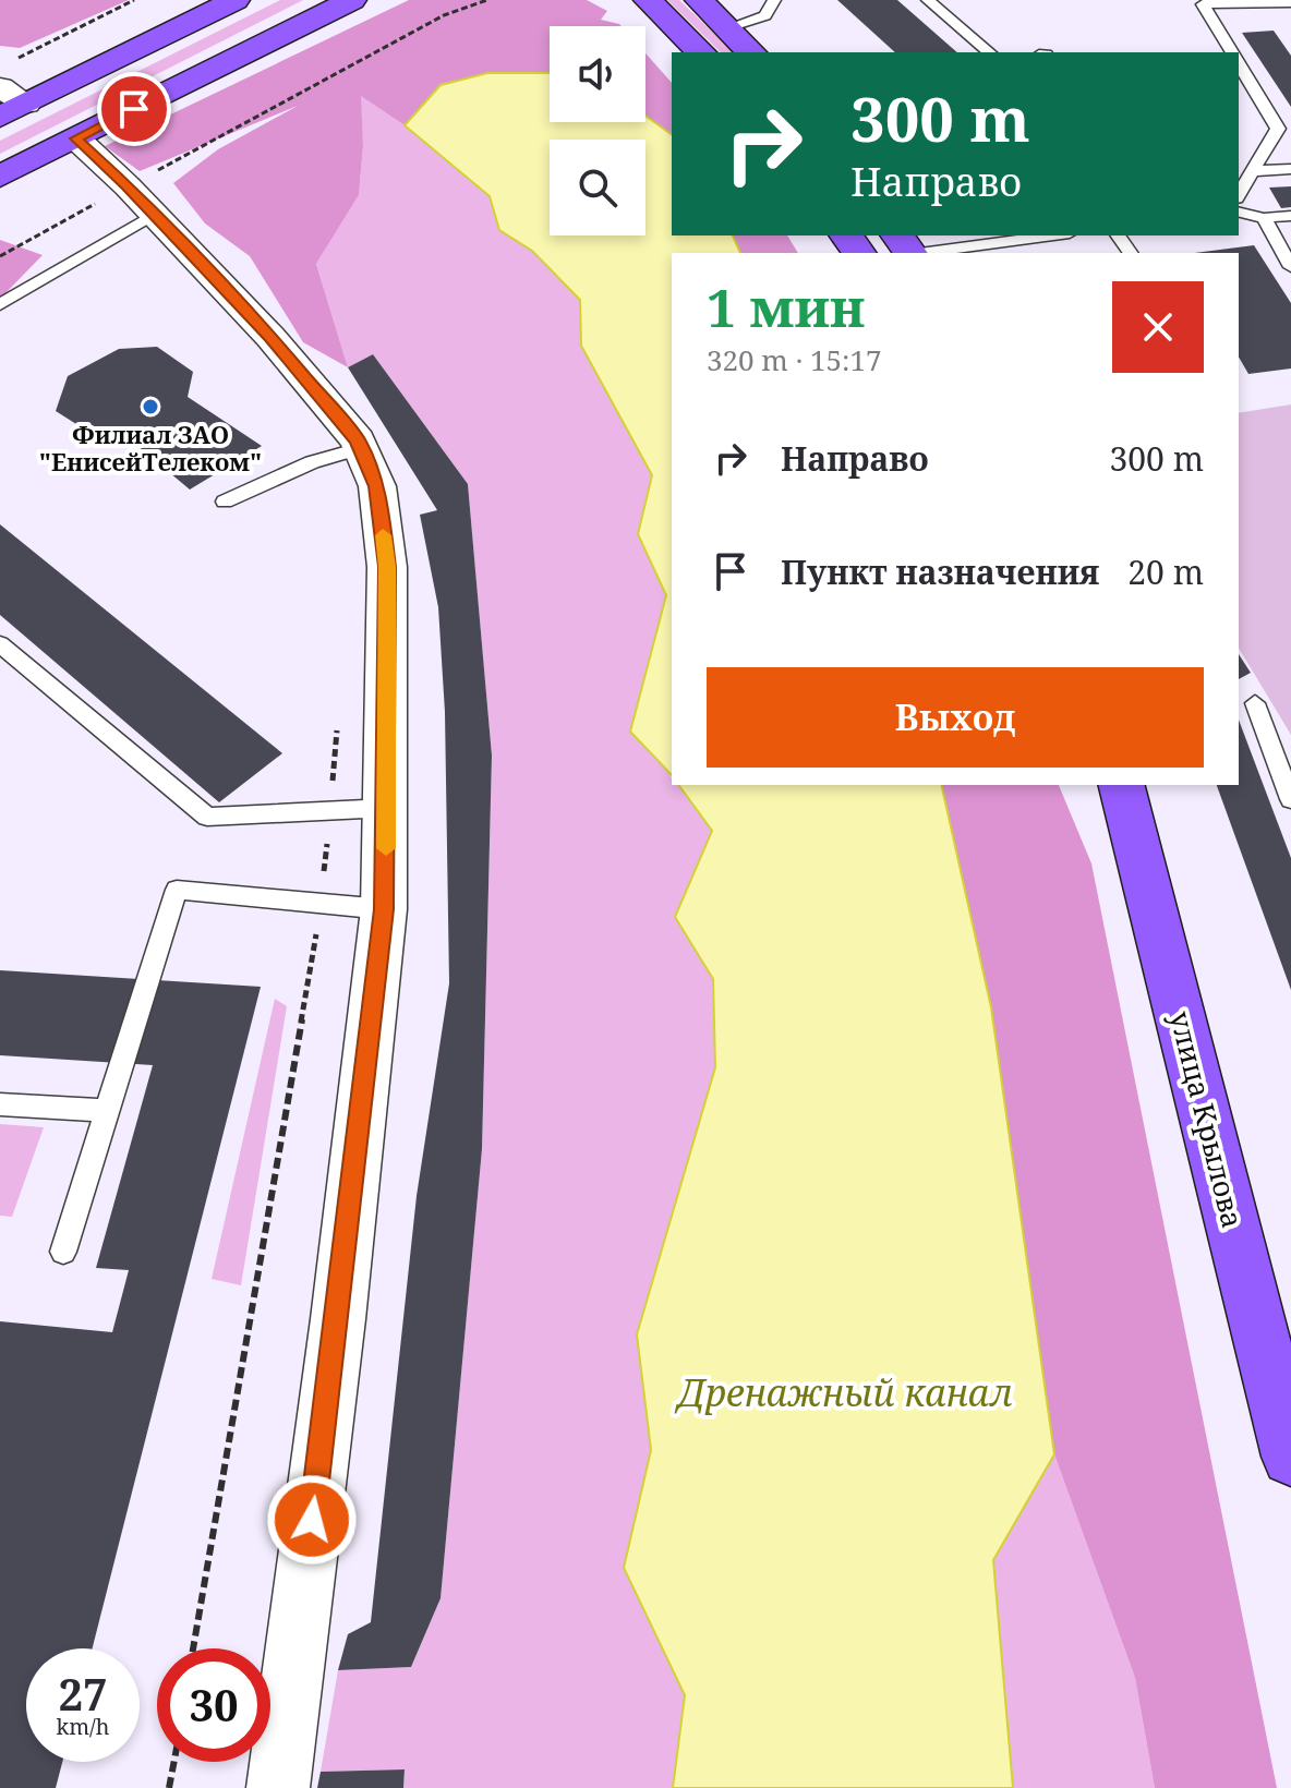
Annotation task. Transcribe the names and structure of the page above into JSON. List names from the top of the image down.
{
  "streets": {
    "main road": ["улица Крылова"]
  },
  "water": ["Дренажный канал"],
  "places": ["Филиал ЗАО \"ЕнисейТелеком\""],
  "page": {
    "turn": ["300 m", "Направо"],
    "heading": ["1 мин", "320 m · 15:17"],
    "list": [
      {
        "name": "Направо",
        "value": "300 m"
      },
      {
        "name": "Пункт назначения",
        "value": "20 m"
      }
    ],
    "buttons": "Выход",
    "speed": "27 km/h",
    "limit": "30"
  }
}
